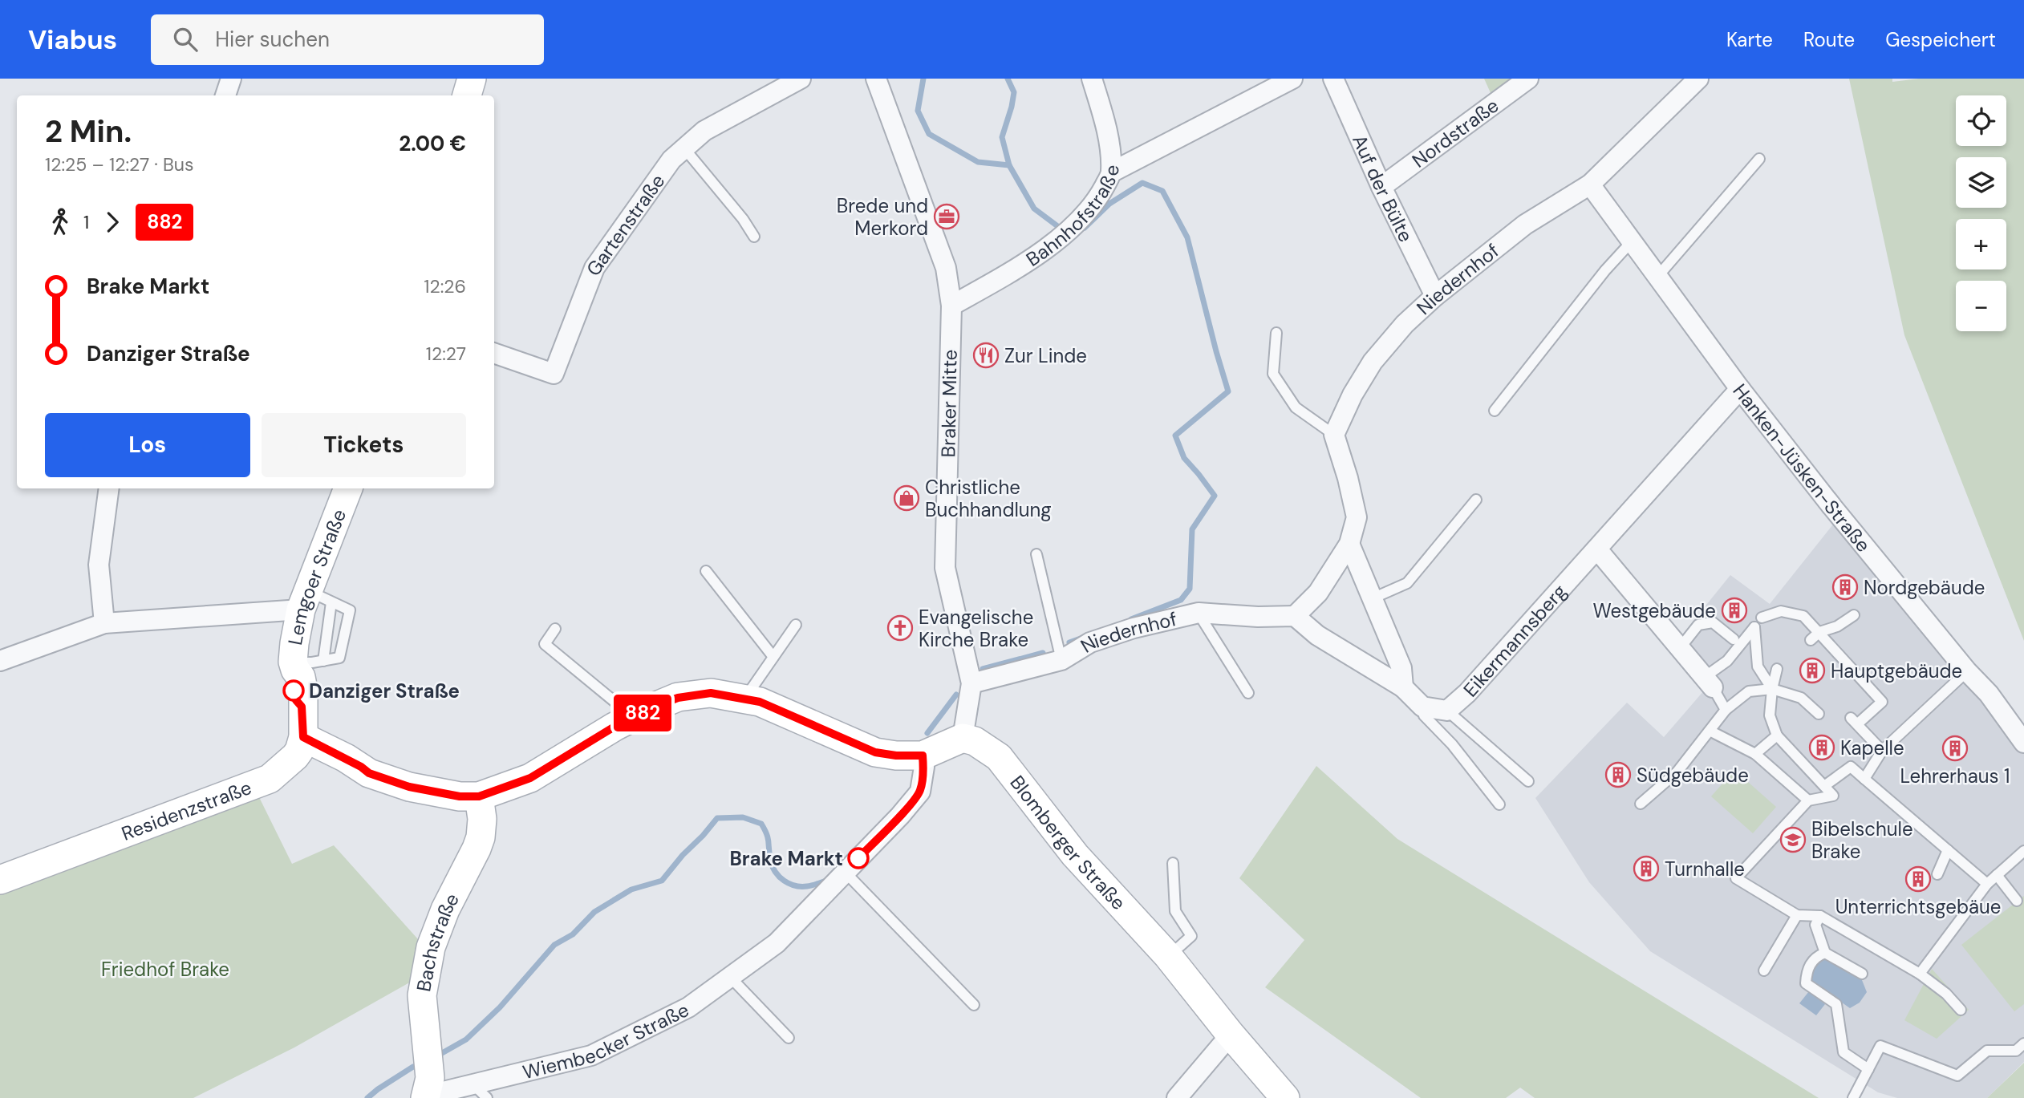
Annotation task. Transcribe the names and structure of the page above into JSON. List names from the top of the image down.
{
  "streets": {
    "street": [
      "Nordstraße",
      "Auf der Bülte",
      "Bahnhofstraße",
      "Gartenstraße",
      "Niedernhof",
      "Braker Mitte",
      "Hanken-Jüsken-Straße",
      "Lemgoer Straße",
      "Eikermannsberg",
      "Residenzstraße",
      "Blomberger Straße",
      "Bachstraße",
      "Wiembecker Straße"
    ]
  },
  "crossings": [
    ["Nordstraße", "Auf der Bülte"],
    ["Auf der Bülte", "Niedernhof"],
    ["Bahnhofstraße", "Braker Mitte"],
    ["Niedernhof", "Braker Mitte"],
    ["Niedernhof", "Hanken-Jüsken-Straße"],
    ["Braker Mitte", "Blomberger Straße"],
    ["Hanken-Jüsken-Straße", "Eikermannsberg"],
    ["Lemgoer Straße", "Residenzstraße"],
    ["Bachstraße", "Wiembecker Straße"]
  ],
  "parks": ["Friedhof Brake"],
  "places": {
    "office": ["Brede und Merkord"],
    "restaurant": ["Zur Linde"],
    "shop": ["Christliche Buchhandlung"],
    "building": [
      "Nordgebäude",
      "Westgebäude",
      "Hauptgebäude",
      "Kapelle",
      "Lehrerhaus 1",
      "Südgebäude",
      "Turnhalle",
      "Unterrichtsgebäue"
    ],
    "church": ["Evangelische Kirche Brake"],
    "other": ["Danziger Straße", "Brake Markt"],
    "school or university": ["Bibelschule Brake"]
  },
  "lines": ["bus line 882"],
  "page": {
    "header": "Viabus",
    "search": "Hier suchen",
    "nav": ["Karte", "Route", "Gespeichert"],
    "on_map": "882",
    "map_buttons": ["+", "−"],
    "heading": ["2 Min.", "12:25 – 12:27 · Bus", "2.00 €"],
    "legs": ["1", "882"],
    "list": [
      {
        "name": "Brake Markt",
        "value": "12:26"
      },
      {
        "name": "Danziger Straße",
        "value": "12:27"
      }
    ],
    "buttons": ["Los", "Tickets"]
  }
}
